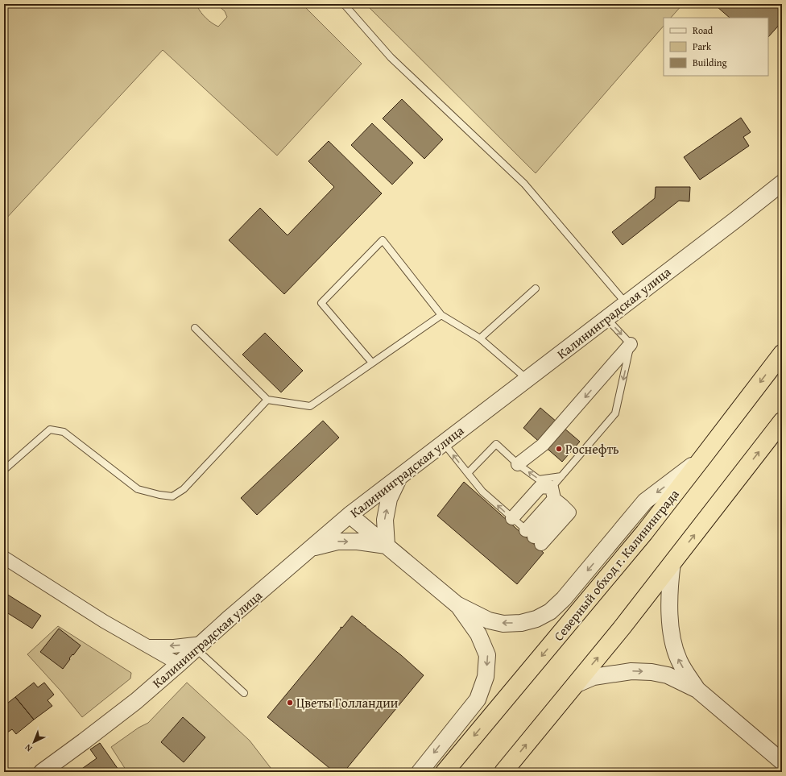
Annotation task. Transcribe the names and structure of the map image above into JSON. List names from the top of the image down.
{
  "streets": {
    "highway": ["Северный обход г. Калининграда"],
    "street": ["Калининградская улица"]
  },
  "places": ["Роснефть", "Цветы Голландии"],
  "legend": ["Road", "Park", "Building"],
  "north": "bottom left"
}
